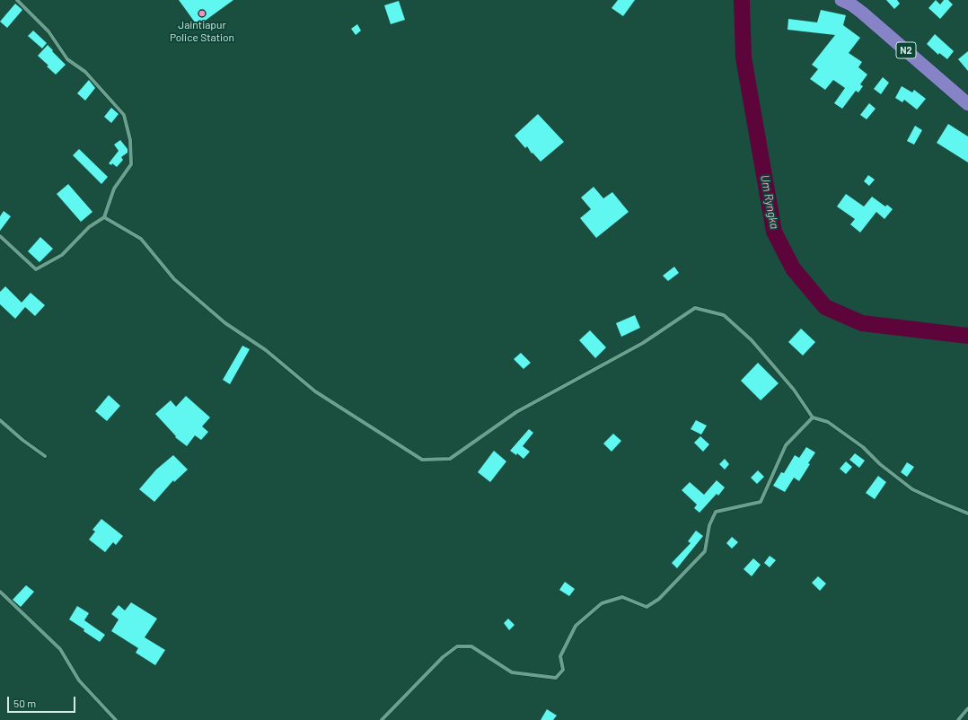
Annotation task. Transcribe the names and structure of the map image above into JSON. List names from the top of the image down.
{
  "streets": {
    "highway": ["N2"]
  },
  "water": ["Um Ryngka"],
  "places": ["Jaintiapur Police Station"],
  "scale_bar": "50 m"
}
